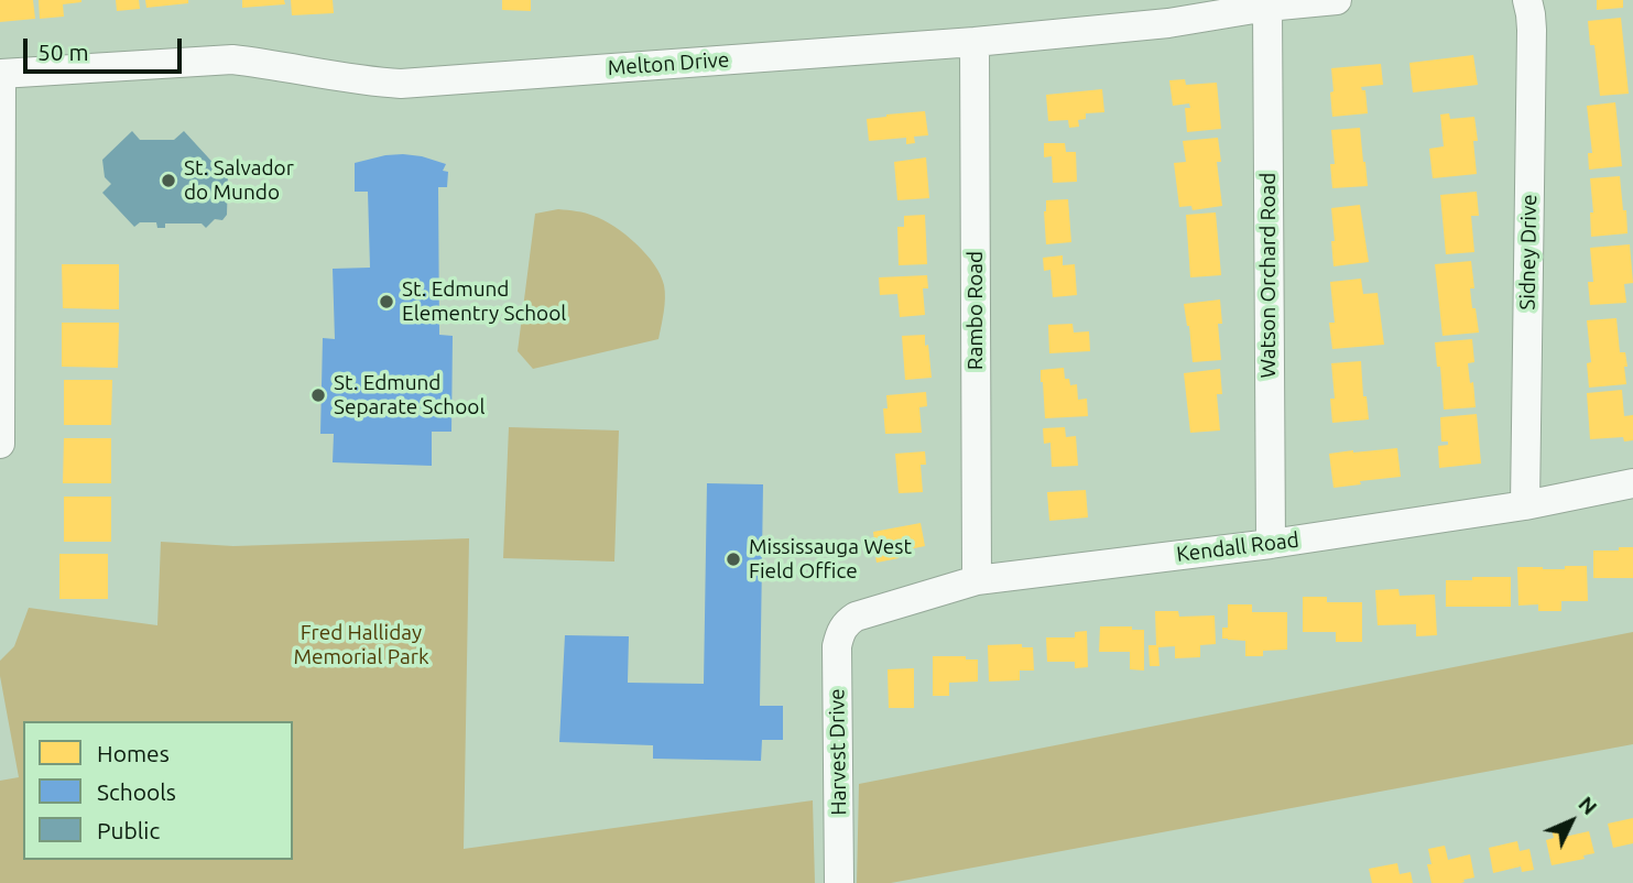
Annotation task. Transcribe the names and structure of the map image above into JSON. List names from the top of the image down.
{
  "streets": {
    "street": [
      "Melton Drive",
      "Sidney Drive",
      "Watson Orchard Road",
      "Rambo Road",
      "Kendall Road",
      "Harvest Drive"
    ]
  },
  "crossings": [
    ["Melton Drive", "Watson Orchard Road"],
    ["Melton Drive", "Rambo Road"],
    ["Sidney Drive", "Kendall Road"],
    ["Watson Orchard Road", "Kendall Road"],
    ["Rambo Road", "Kendall Road"],
    ["Kendall Road", "Harvest Drive"]
  ],
  "parks": ["Fred Halliday Memorial Park"],
  "places": [
    "St. Salvador do Mundo",
    "St. Edmund Elementry School",
    "St. Edmund Separate School",
    "Mississauga West Field Office"
  ],
  "legend": ["Homes", "Schools", "Public"],
  "scale_bar": "50 m",
  "north": "top right"
}
